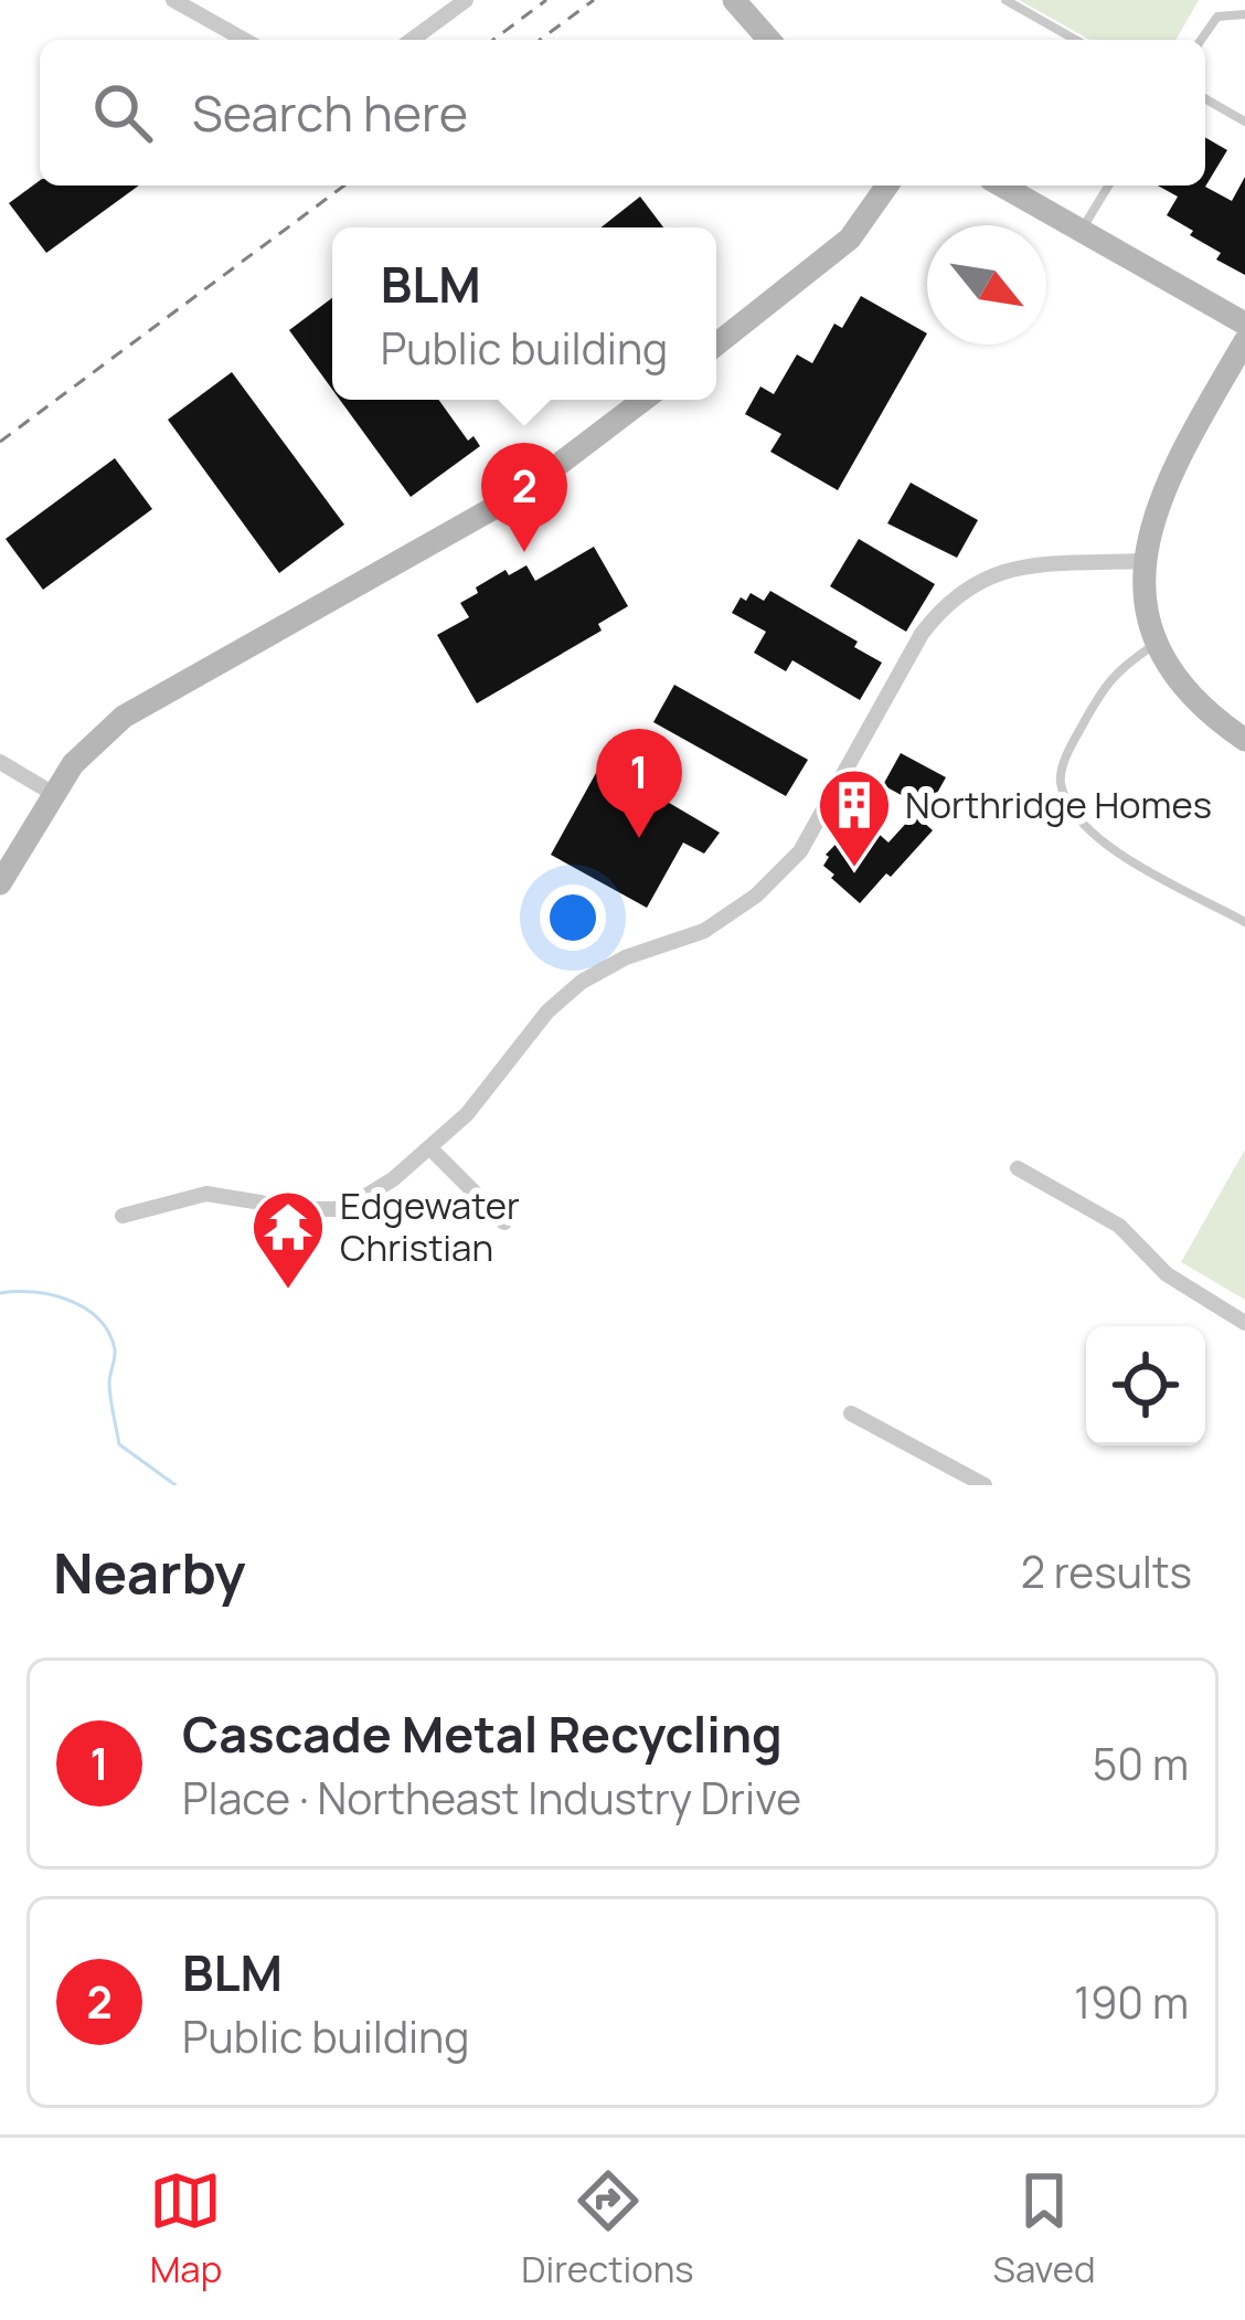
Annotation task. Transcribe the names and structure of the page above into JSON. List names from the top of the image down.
{
  "places": {
    "building": ["Northridge Homes"],
    "temple": ["Edgewater Christian"]
  },
  "north": "bottom right",
  "page": {
    "search": "Search here",
    "popup": ["BLM", "Public building"],
    "pins": ["2", "1"],
    "heading": ["Nearby", "2 results"],
    "list": [
      {
        "mark": "1",
        "name": "Cascade Metal Recycling",
        "note": "Place · Northeast Industry Drive",
        "value": "50 m"
      },
      {
        "mark": "2",
        "name": "BLM",
        "note": "Public building",
        "value": "190 m"
      }
    ],
    "nav": ["Map", "Directions", "Saved"]
  }
}
